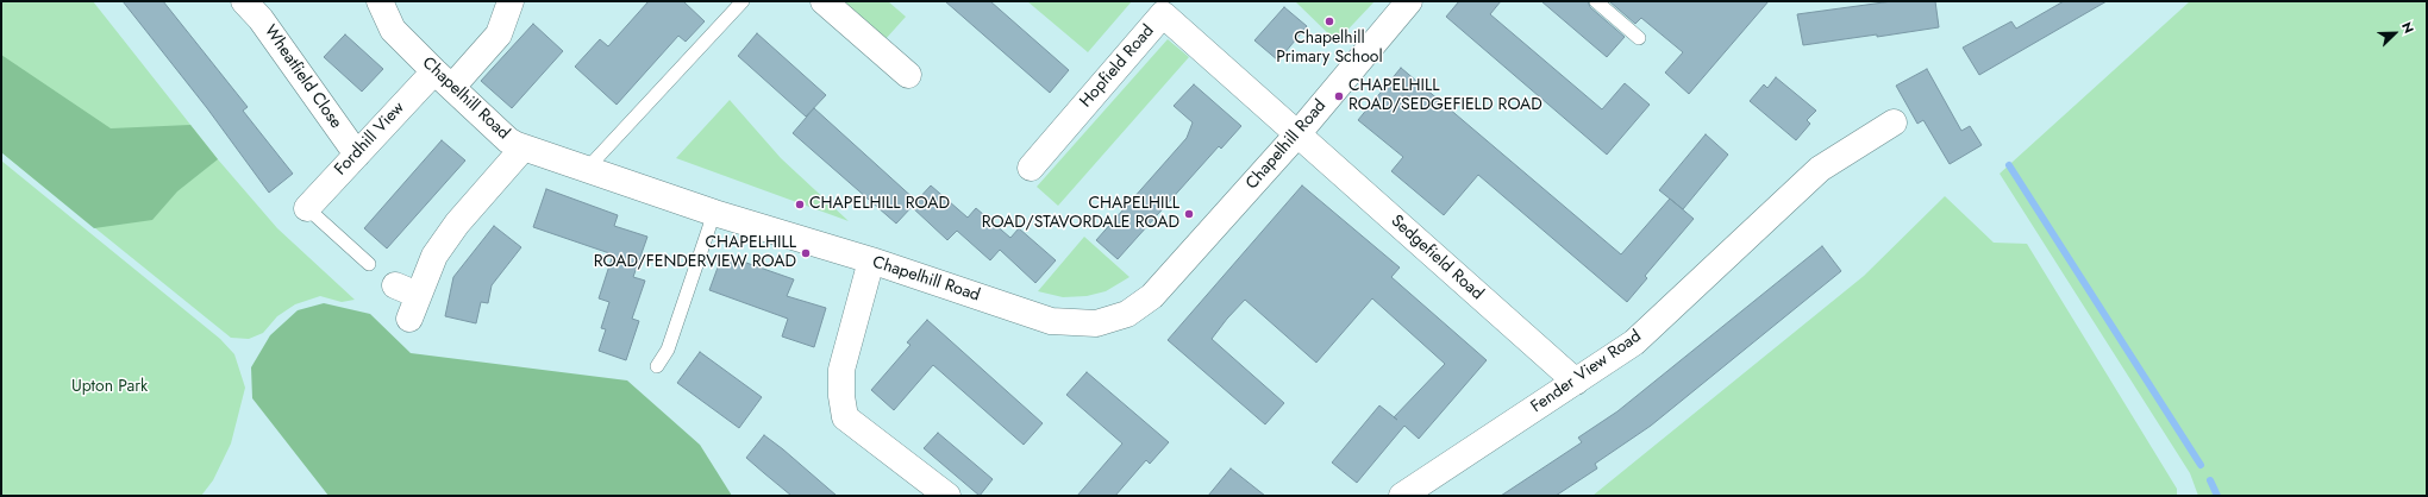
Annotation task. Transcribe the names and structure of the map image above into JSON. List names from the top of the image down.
{
  "streets": {
    "street": [
      "Hopfield Road",
      "Wheatfield Close",
      "Chapelhill Road",
      "Fordhill View",
      "Sedgefield Road",
      "Fender View Road"
    ]
  },
  "crossings": [
    ["Hopfield Road", "Chapelhill Road"],
    ["Hopfield Road", "Sedgefield Road"],
    ["Wheatfield Close", "Fordhill View"],
    ["Chapelhill Road", "Fordhill View"],
    ["Chapelhill Road", "Sedgefield Road"],
    ["Sedgefield Road", "Fender View Road"]
  ],
  "parks": ["Upton Park"],
  "places": [
    "Chapelhill Primary School",
    "CHAPELHILL ROAD/SEDGEFIELD ROAD",
    "CHAPELHILL ROAD",
    "CHAPELHILL ROAD/STAVORDALE ROAD",
    "CHAPELHILL ROAD/FENDERVIEW ROAD"
  ],
  "north": "top right"
}
